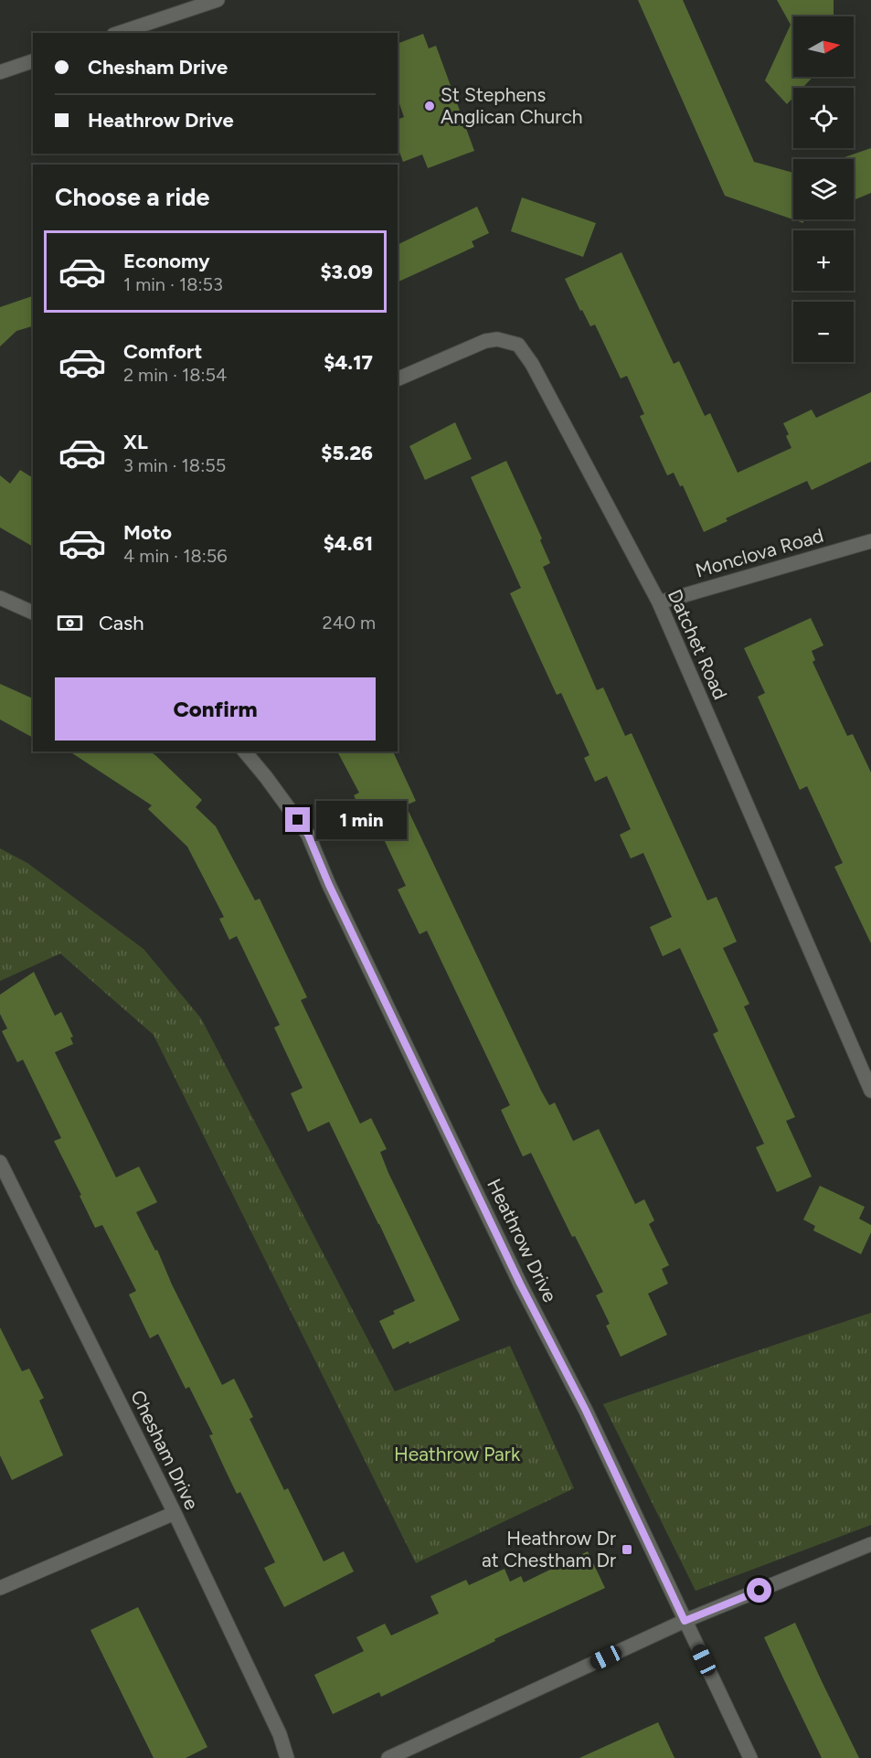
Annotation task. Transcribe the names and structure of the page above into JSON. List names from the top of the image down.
{
  "streets": {
    "street": [
      "Monclova Road",
      "Datchet Road",
      "Heathrow Drive",
      "Chesham Drive"
    ]
  },
  "crossings": [
    ["Monclova Road", "Datchet Road"]
  ],
  "parks": ["Heathrow Park"],
  "places": {
    "other": ["St Stephens Anglican Church"],
    "transit": ["Heathrow Dr at Chestham Dr"]
  },
  "north": "right",
  "page": {
    "map_buttons": ["+", "−"],
    "banner": ["Chesham Drive", "Heathrow Drive"],
    "heading": "Choose a ride",
    "list": [
      {
        "name": "Economy",
        "note": "1 min · 18:53",
        "value": "$3.09"
      },
      {
        "name": "Comfort",
        "note": "2 min · 18:54",
        "value": "$4.17"
      },
      {
        "name": "XL",
        "note": "3 min · 18:55",
        "value": "$5.26"
      },
      {
        "name": "Moto",
        "note": "4 min · 18:56",
        "value": "$4.61"
      }
    ],
    "pay": ["Cash", "240 m"],
    "buttons": "Confirm",
    "bubble": "1 min"
  }
}
